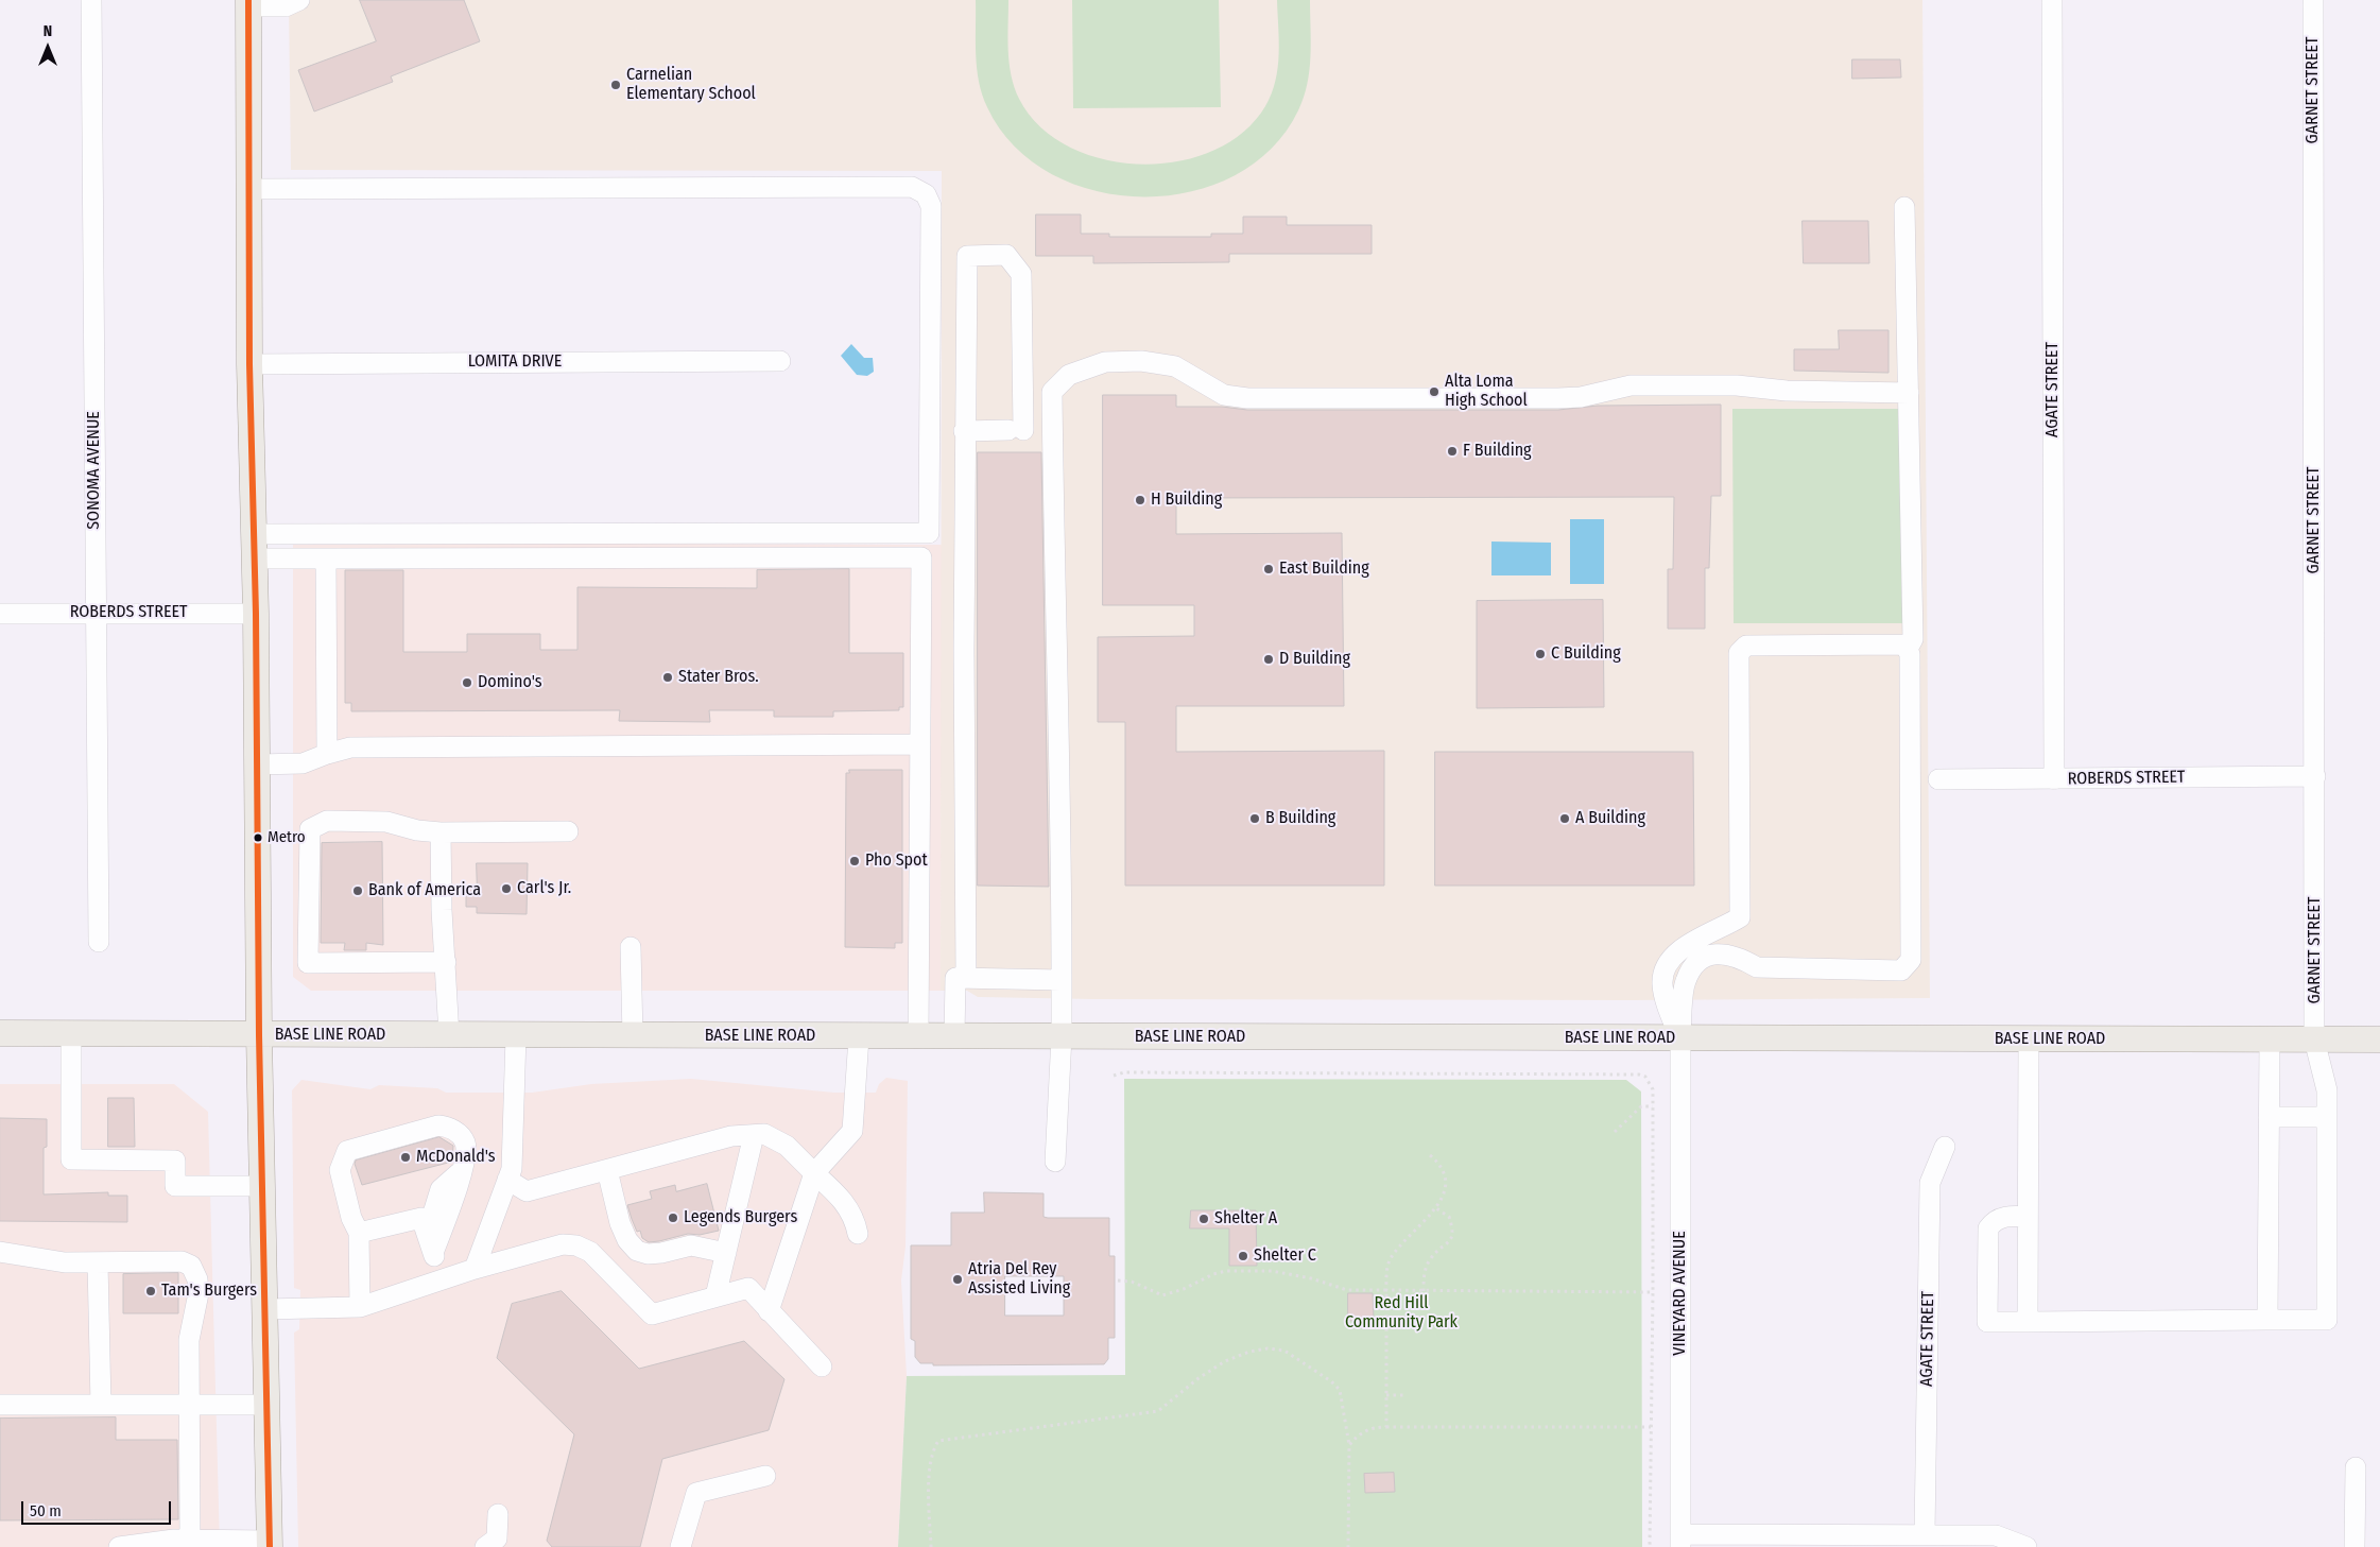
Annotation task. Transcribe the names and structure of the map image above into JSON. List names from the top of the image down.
{
  "streets": {
    "main road": ["BASE LINE ROAD"],
    "street": [
      "GARNET STREET",
      "LOMITA DRIVE",
      "AGATE STREET",
      "SONOMA AVENUE",
      "ROBERDS STREET",
      "VINEYARD AVENUE"
    ]
  },
  "crossings": [
    ["GARNET STREET", "ROBERDS STREET"],
    ["GARNET STREET", "BASE LINE ROAD"],
    ["AGATE STREET", "ROBERDS STREET"],
    ["SONOMA AVENUE", "ROBERDS STREET"],
    ["BASE LINE ROAD", "VINEYARD AVENUE"]
  ],
  "parks": ["Red Hill Community Park"],
  "places": [
    "Carnelian Elementary School",
    "Alta Loma High School",
    "F Building",
    "H Building",
    "East Building",
    "C Building",
    "D Building",
    "Stater Bros.",
    "Domino's",
    "B Building",
    "A Building",
    "Metro",
    "Pho Spot",
    "Carl's Jr.",
    "Bank of America",
    "McDonald's",
    "Legends Burgers",
    "Shelter A",
    "Shelter C",
    "Atria Del Rey Assisted Living",
    "Tam's Burgers"
  ],
  "scale_bar": "50 m",
  "north": "top"
}
